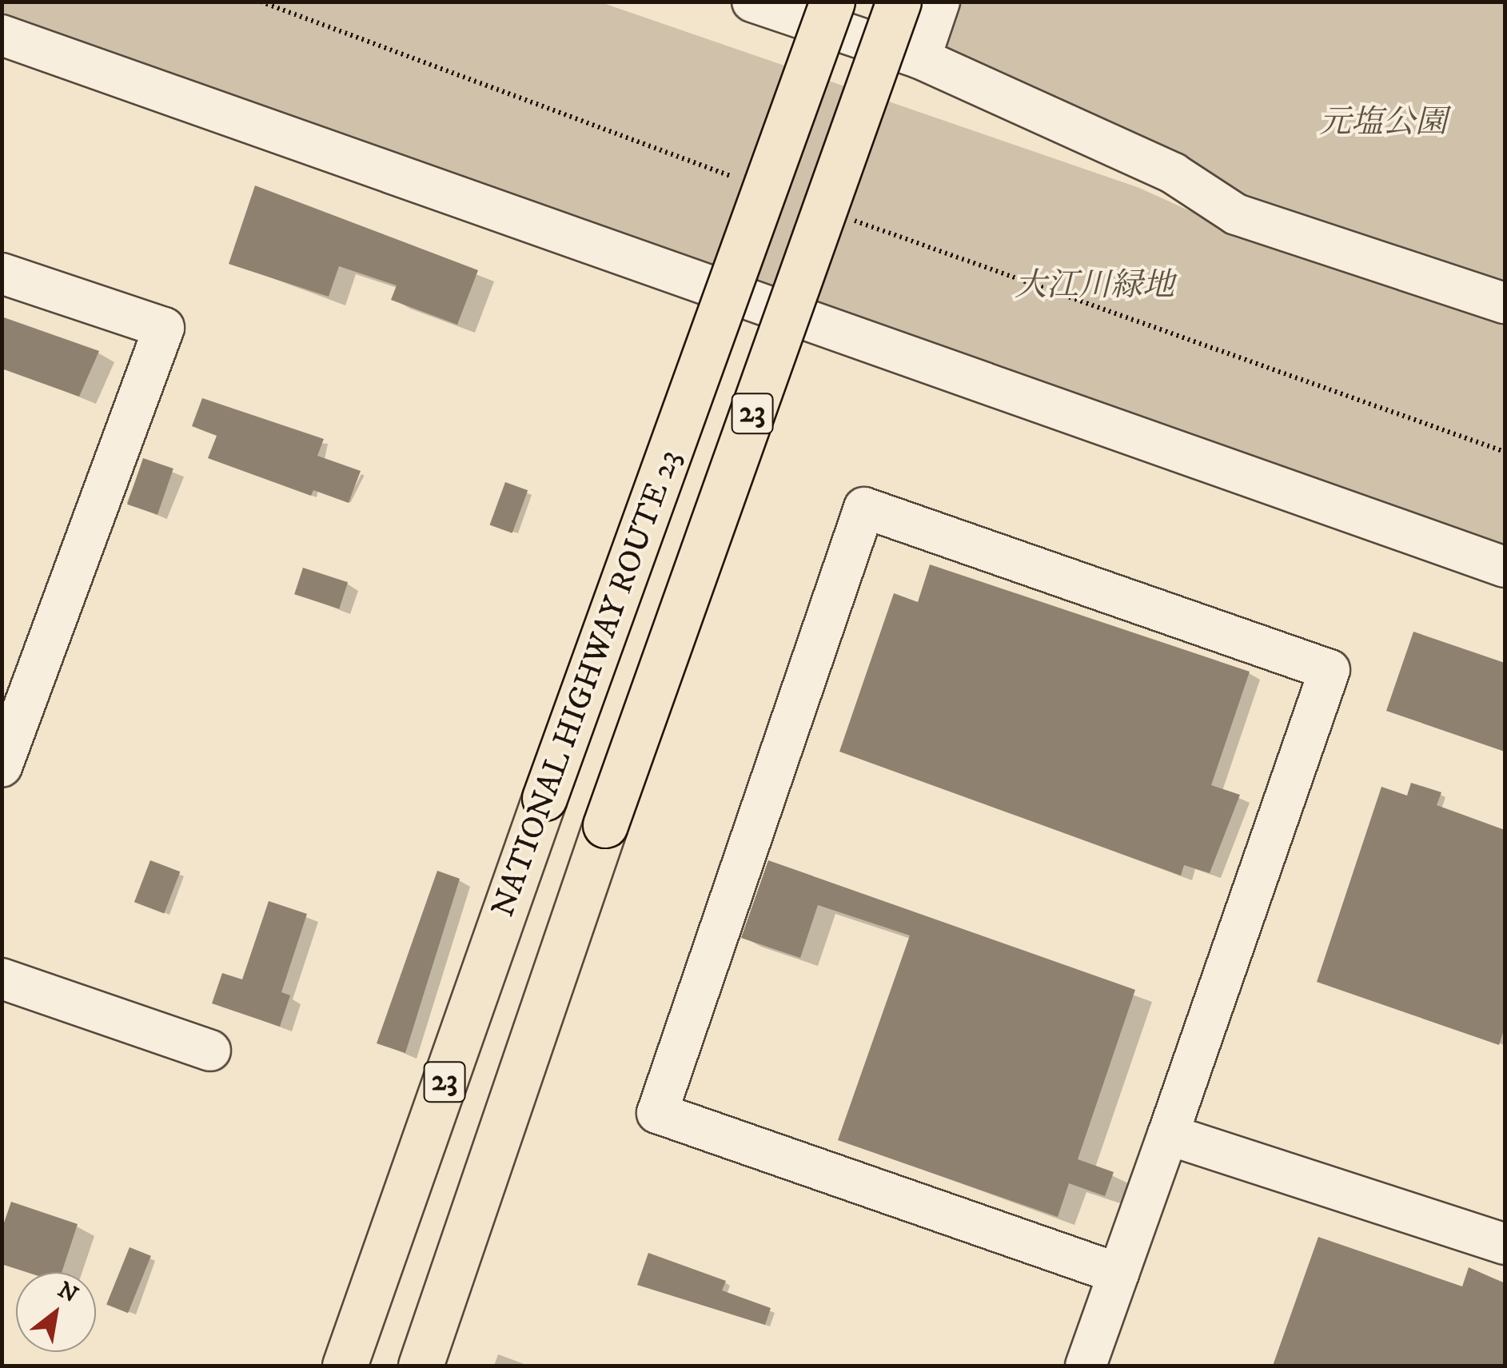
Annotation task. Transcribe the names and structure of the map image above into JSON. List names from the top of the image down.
{
  "streets": {
    "highway": ["23", "NATIONAL HIGHWAY ROUTE 23"]
  },
  "parks": ["元塩公園", "大江川緑地"],
  "north": "top right"
}
